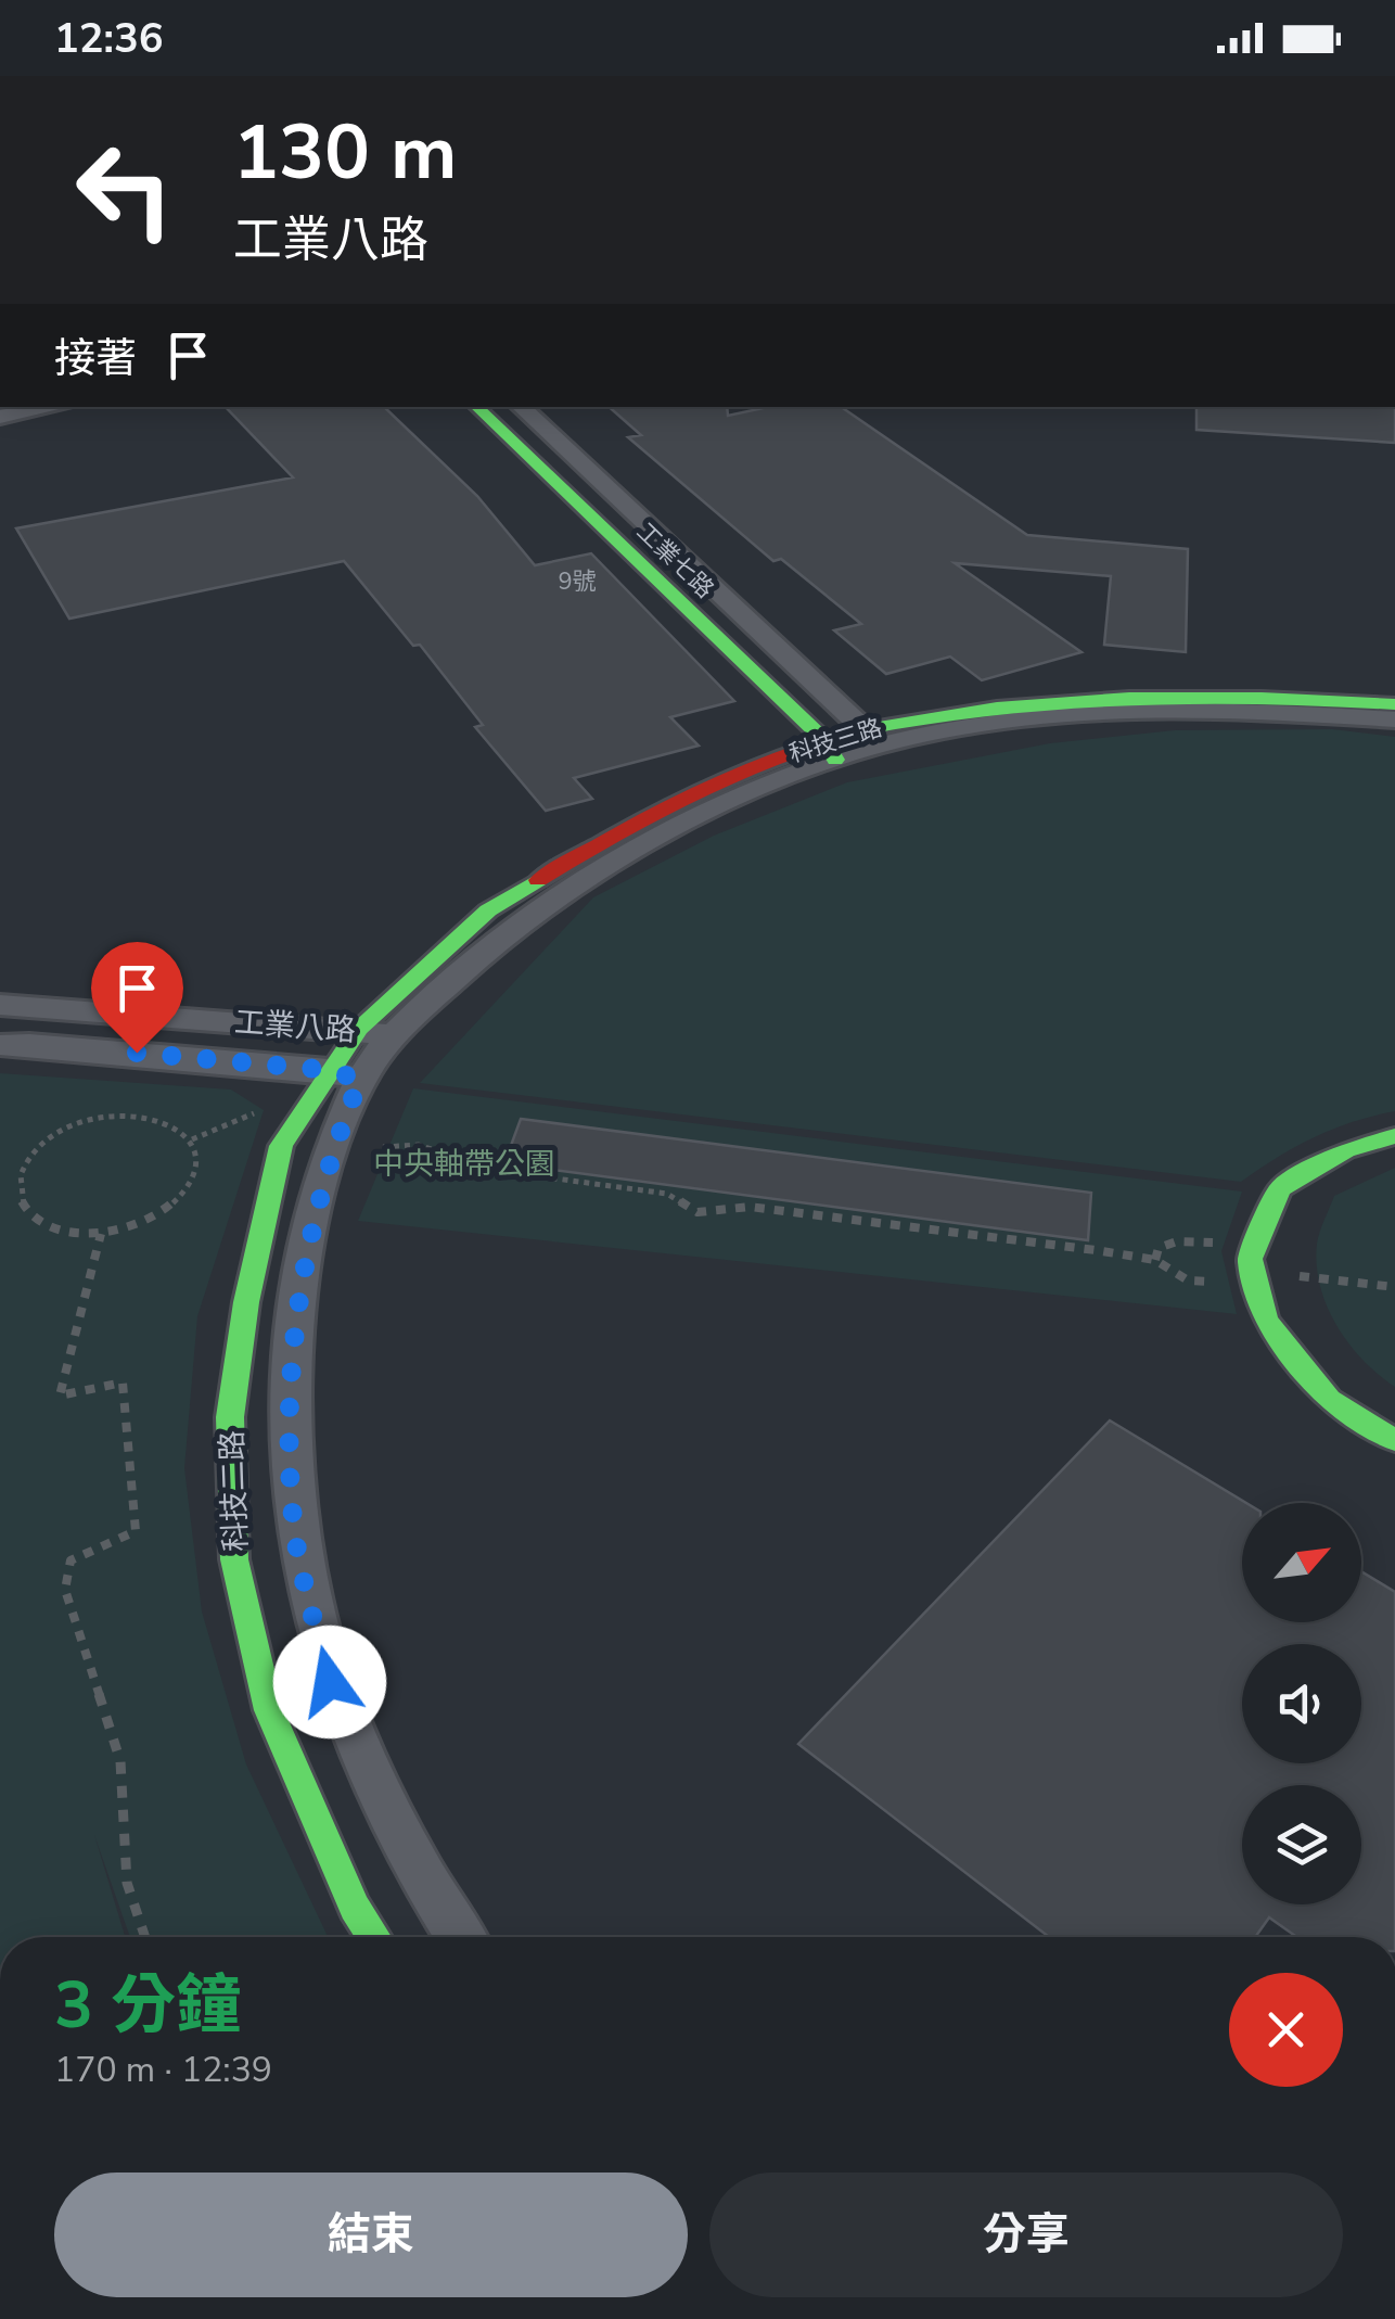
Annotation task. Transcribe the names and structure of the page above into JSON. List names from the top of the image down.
{
  "streets": {
    "street": [
      "工業七路",
      "科技三路",
      "工業八路",
      "科技二路"
    ]
  },
  "crossings": [
    ["工業七路", "科技三路"],
    ["科技三路", "工業八路"],
    ["科技三路", "科技二路"],
    ["工業八路", "科技二路"]
  ],
  "parks": ["中央軸帶公園"],
  "house_numbers": ["9號"],
  "north": "top right",
  "page": {
    "status": "12:36",
    "turn": ["130 m", "工業八路"],
    "then": "接著",
    "heading": ["3 分鐘", "170 m · 12:39"],
    "buttons": ["結束", "分享"]
  }
}
